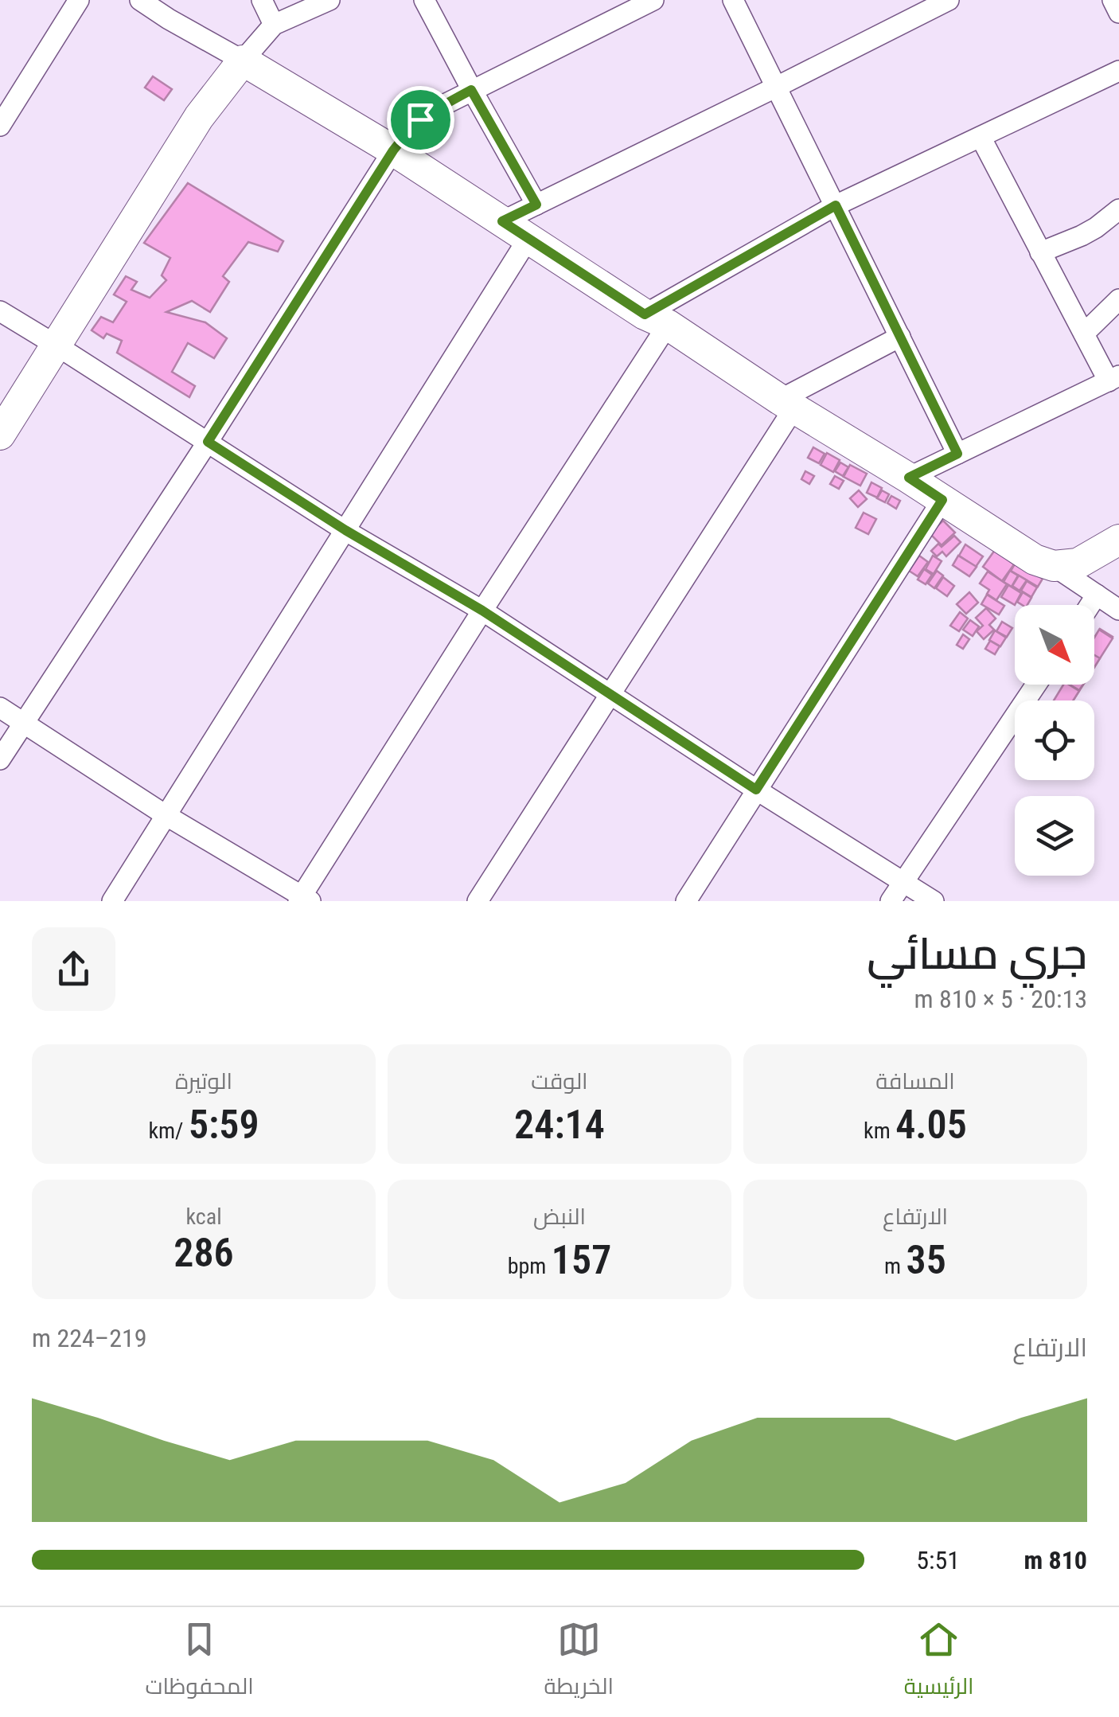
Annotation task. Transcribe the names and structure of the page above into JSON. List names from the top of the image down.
{
  "north": "bottom right",
  "page": {
    "heading": ["جري مسائي", "20:13 · 5 × 810 m"],
    "stats": [
      ["المسافة", "4.05 km"],
      ["الوقت", "24:14"],
      ["الوتيرة", "5:59 /km"],
      ["الارتفاع", "35 m"],
      ["النبض", "157 bpm"],
      ["kcal", "286"]
    ],
    "chart": ["الارتفاع", "219–224 m"],
    "list": [
      {
        "name": "810 m",
        "note": "5:51"
      }
    ],
    "tabs": ["الرئيسية", "الخريطة", "المحفوظات"]
  }
}
